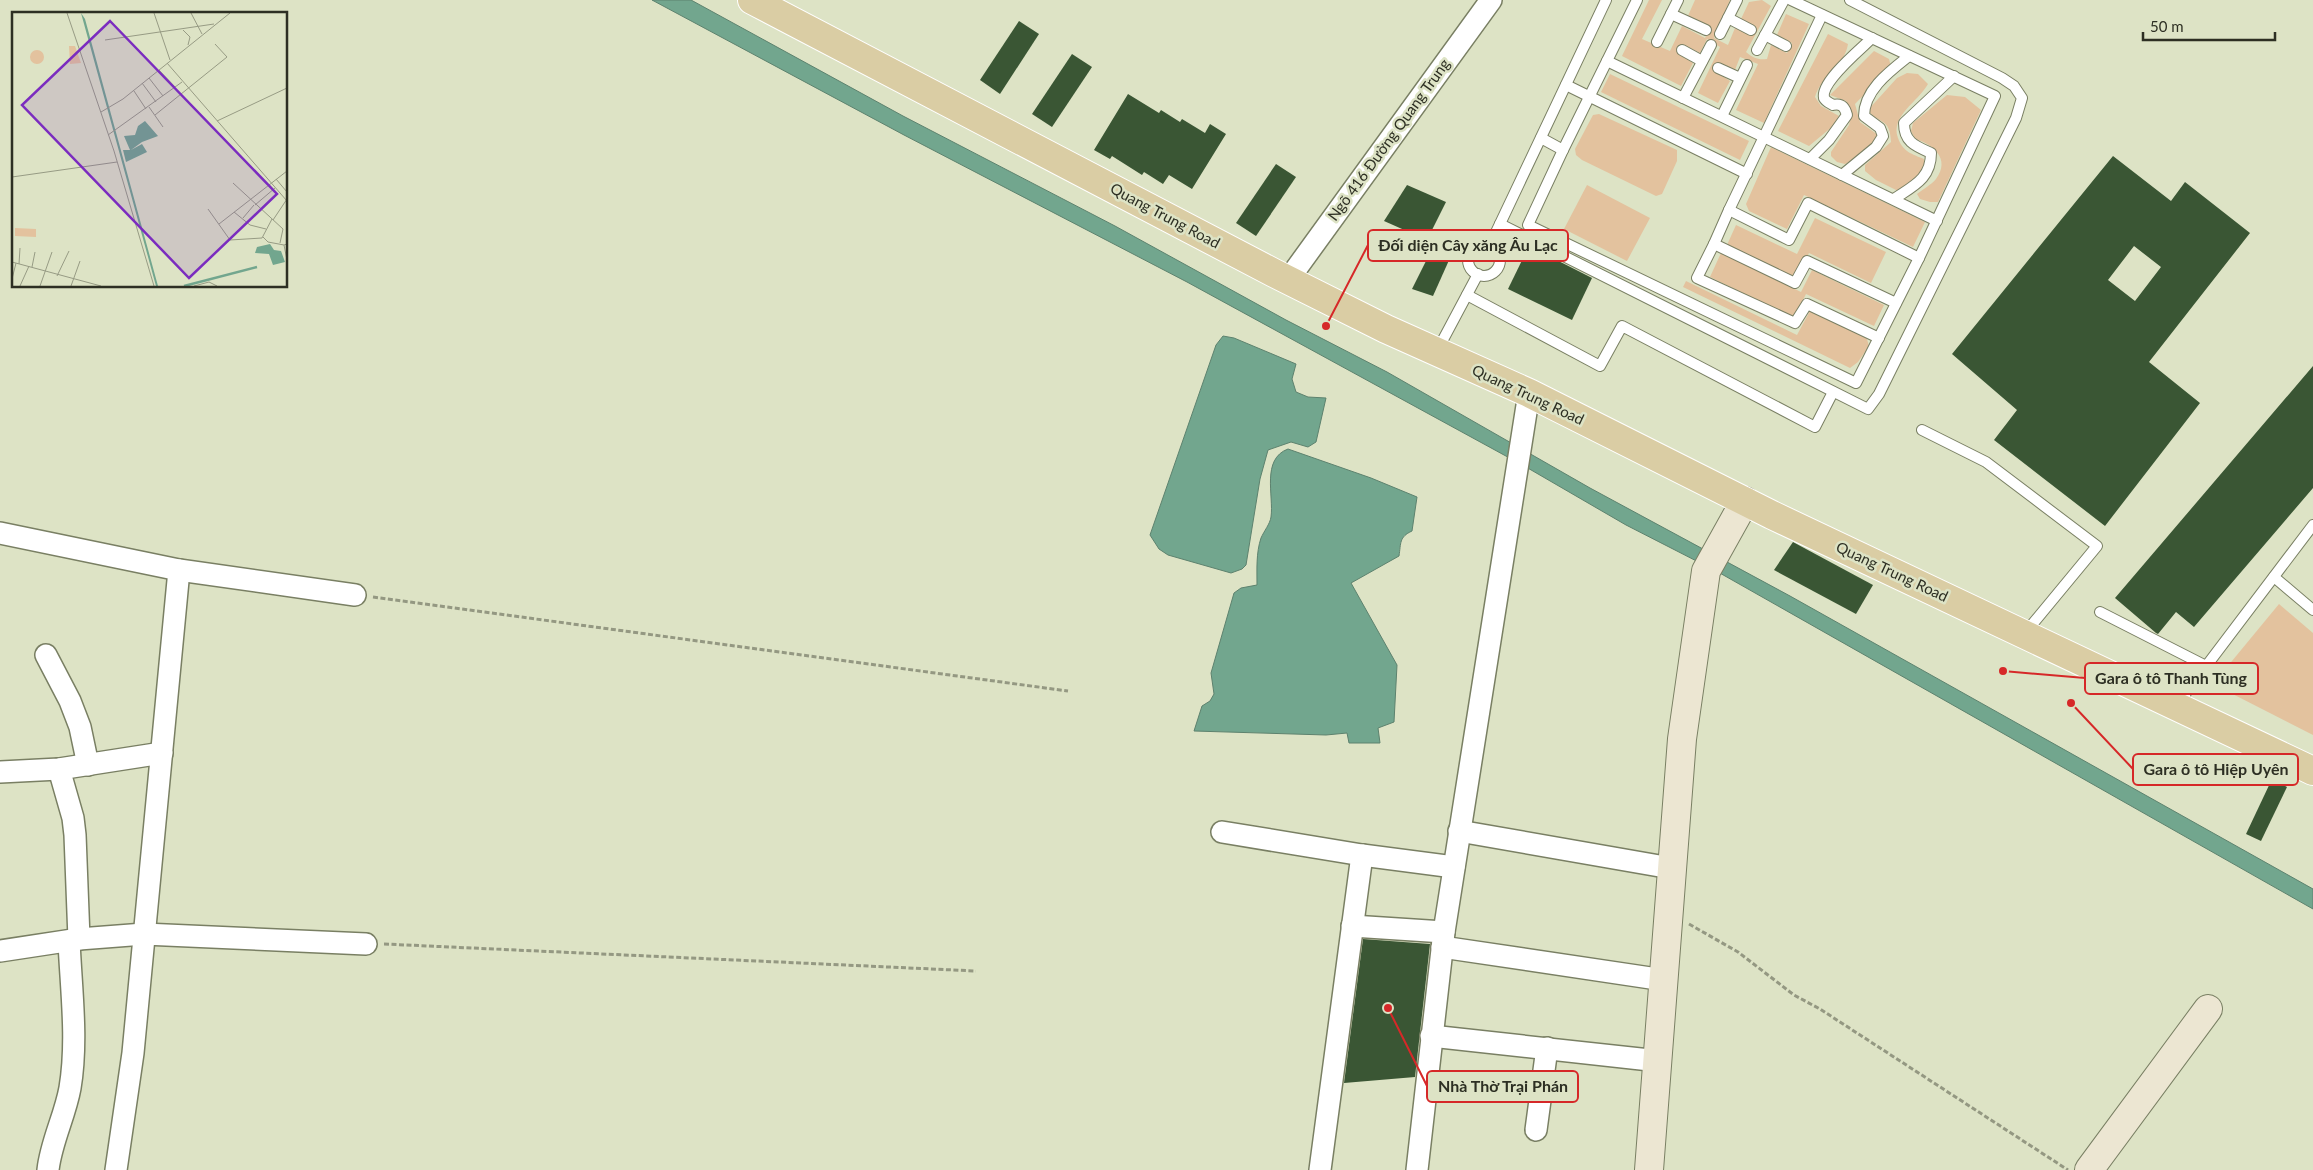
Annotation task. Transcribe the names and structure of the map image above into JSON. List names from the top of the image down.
{
  "streets": {
    "main road": ["Quang Trung Road"],
    "street": ["Ngõ 416 Đường Quang Trung"]
  },
  "crossings": [
    ["Ngõ 416 Đường Quang Trung", "Quang Trung Road"]
  ],
  "places": [
    "Đối diện Cây xăng Âu Lạc",
    "Gara ô tô Thanh Tùng",
    "Gara ô tô Hiệp Uyên",
    "Nhà Thờ Trại Phán"
  ],
  "scale_bar": "50 m"
}
